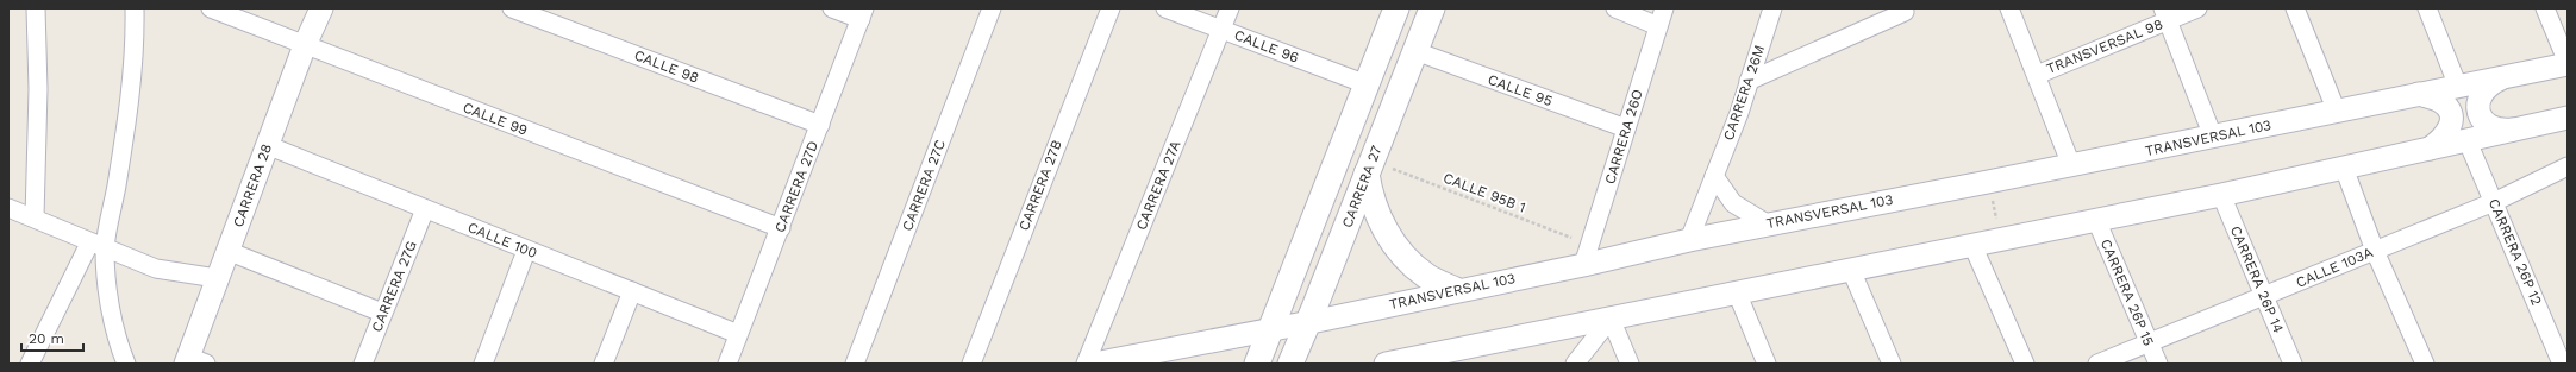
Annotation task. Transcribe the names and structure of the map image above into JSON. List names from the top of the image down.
{
  "streets": {
    "main road": ["CARRERA 27"],
    "street": [
      "CALLE 96",
      "TRANSVERSAL 98",
      "CALLE 98",
      "CALLE 95",
      "CARRERA 26M",
      "CALLE 99",
      "CARRERA 26O",
      "TRANSVERSAL 103",
      "CARRERA 28",
      "CARRERA 27C",
      "CARRERA 27B",
      "CARRERA 27A",
      "CARRERA 27D",
      "CALLE 100",
      "CARRERA 26P 12",
      "CALLE 103A",
      "CARRERA 26P 14",
      "CARRERA 27G",
      "CARRERA 26P 15"
    ],
    "path": ["CALLE 95B 1"]
  },
  "crossings": [
    ["CALLE 96", "CARRERA 27A"],
    ["CALLE 98", "CARRERA 27D"],
    ["CALLE 95", "CARRERA 26O"],
    ["CALLE 95", "CARRERA 27"],
    ["CARRERA 26M", "TRANSVERSAL 103"],
    ["CALLE 99", "CARRERA 28"],
    ["CALLE 99", "CARRERA 27D"],
    ["CARRERA 26O", "TRANSVERSAL 103"],
    ["CARRERA 26O", "CALLE 95B 1"],
    ["TRANSVERSAL 103", "CARRERA 27"],
    ["TRANSVERSAL 103", "CALLE 95B 1"],
    ["CARRERA 28", "CALLE 100"],
    ["CARRERA 27D", "CALLE 100"],
    ["CARRERA 27", "CALLE 95B 1"],
    ["CALLE 100", "CARRERA 27G"],
    ["CARRERA 26P 12", "CALLE 103A"],
    ["CALLE 103A", "CARRERA 26P 14"],
    ["CALLE 103A", "CARRERA 26P 15"]
  ],
  "scale_bar": "20 m"
}
